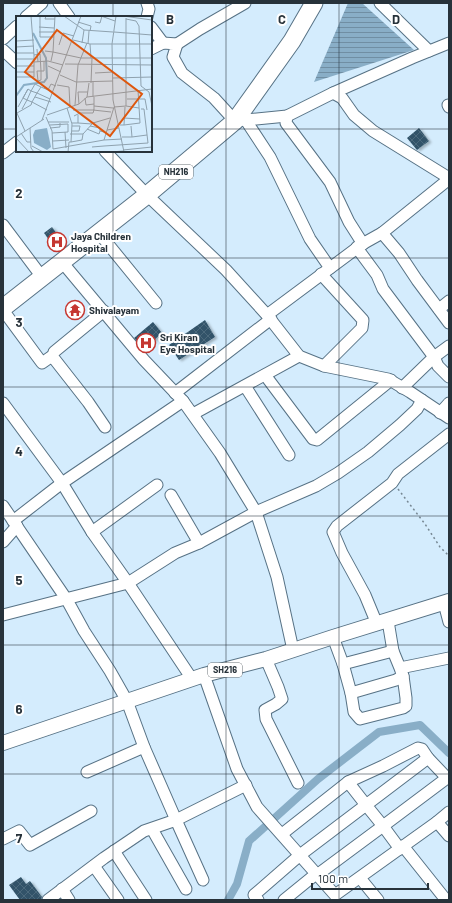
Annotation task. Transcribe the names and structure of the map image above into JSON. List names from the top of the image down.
{
  "streets": {
    "highway": ["NH216"],
    "main road": ["SH216"]
  },
  "places": {
    "hospital": ["Jaya Children Hospital", "Sri Kiran Eye Hospital"],
    "temple": ["Shivalayam"]
  },
  "scale_bar": "100 m",
  "grid": {
    "columns": ["B", "C", "D"],
    "rows": [
      "2",
      "3",
      "4",
      "5",
      "6",
      "7"
    ]
  }
}
